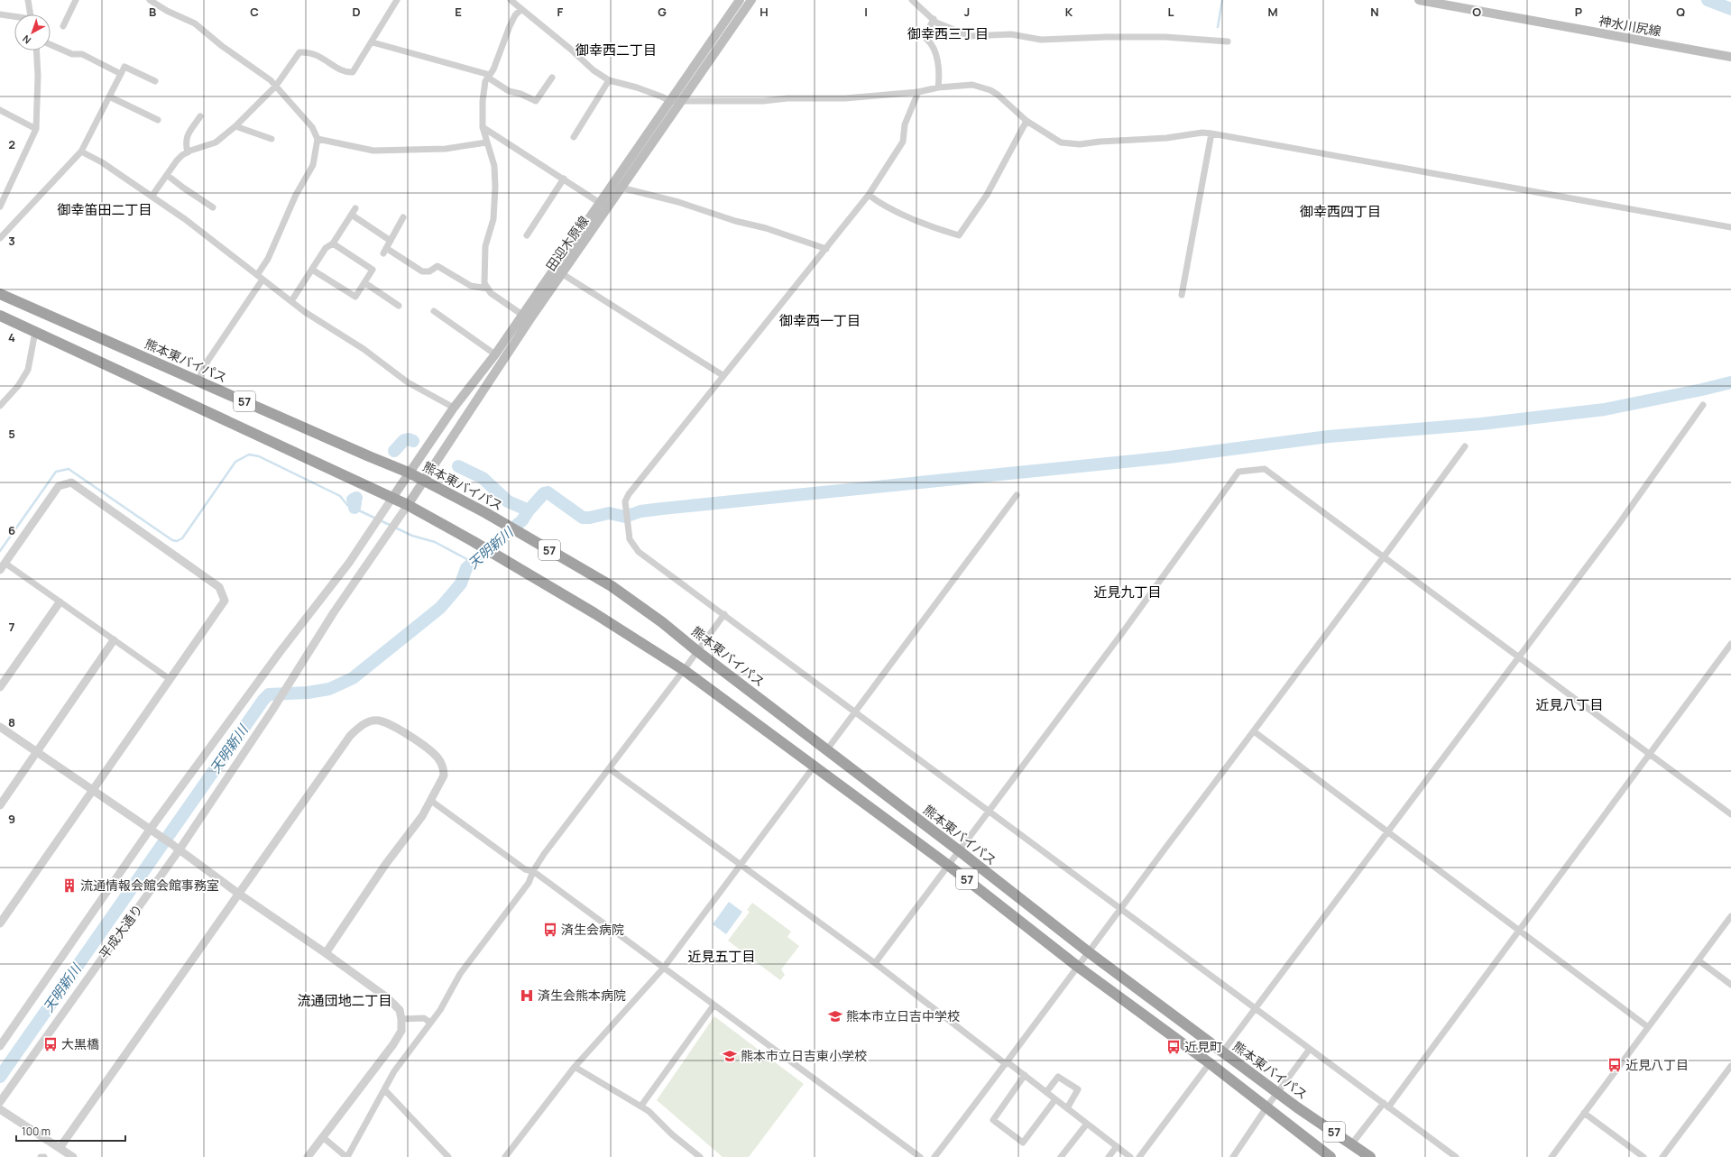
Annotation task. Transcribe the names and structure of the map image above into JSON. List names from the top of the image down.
{
  "streets": {
    "highway": ["熊本東バイパス", "57"],
    "main road": ["神水川尻線", "田迎木原線"],
    "street": ["平成大通り"]
  },
  "crossings": [
    ["田迎木原線", "熊本東バイパス"],
    ["田迎木原線", "57"],
    ["田迎木原線", "平成大通り"],
    ["57", "平成大通り"]
  ],
  "districts": [
    "御幸西三丁目",
    "御幸西二丁目",
    "御幸笛田二丁目",
    "御幸西四丁目",
    "御幸西一丁目",
    "近見九丁目",
    "近見八丁目",
    "近見五丁目",
    "流通団地二丁目"
  ],
  "water": ["天明新川"],
  "places": {
    "building": ["流通情報会館会館事務室"],
    "bus stop": [
      "済生会病院",
      "大黒橋",
      "近見町",
      "近見八丁目"
    ],
    "hospital": ["済生会熊本病院"],
    "school or university": ["熊本市立日吉中学校", "熊本市立日吉東小学校"]
  },
  "scale_bar": "100 m",
  "north": "bottom left",
  "grid": {
    "columns": [
      "B",
      "C",
      "D",
      "E",
      "F",
      "G",
      "H",
      "I",
      "J",
      "K",
      "L",
      "M",
      "N",
      "O",
      "P",
      "Q"
    ],
    "rows": [
      "2",
      "3",
      "4",
      "5",
      "6",
      "7",
      "8",
      "9"
    ]
  }
}
